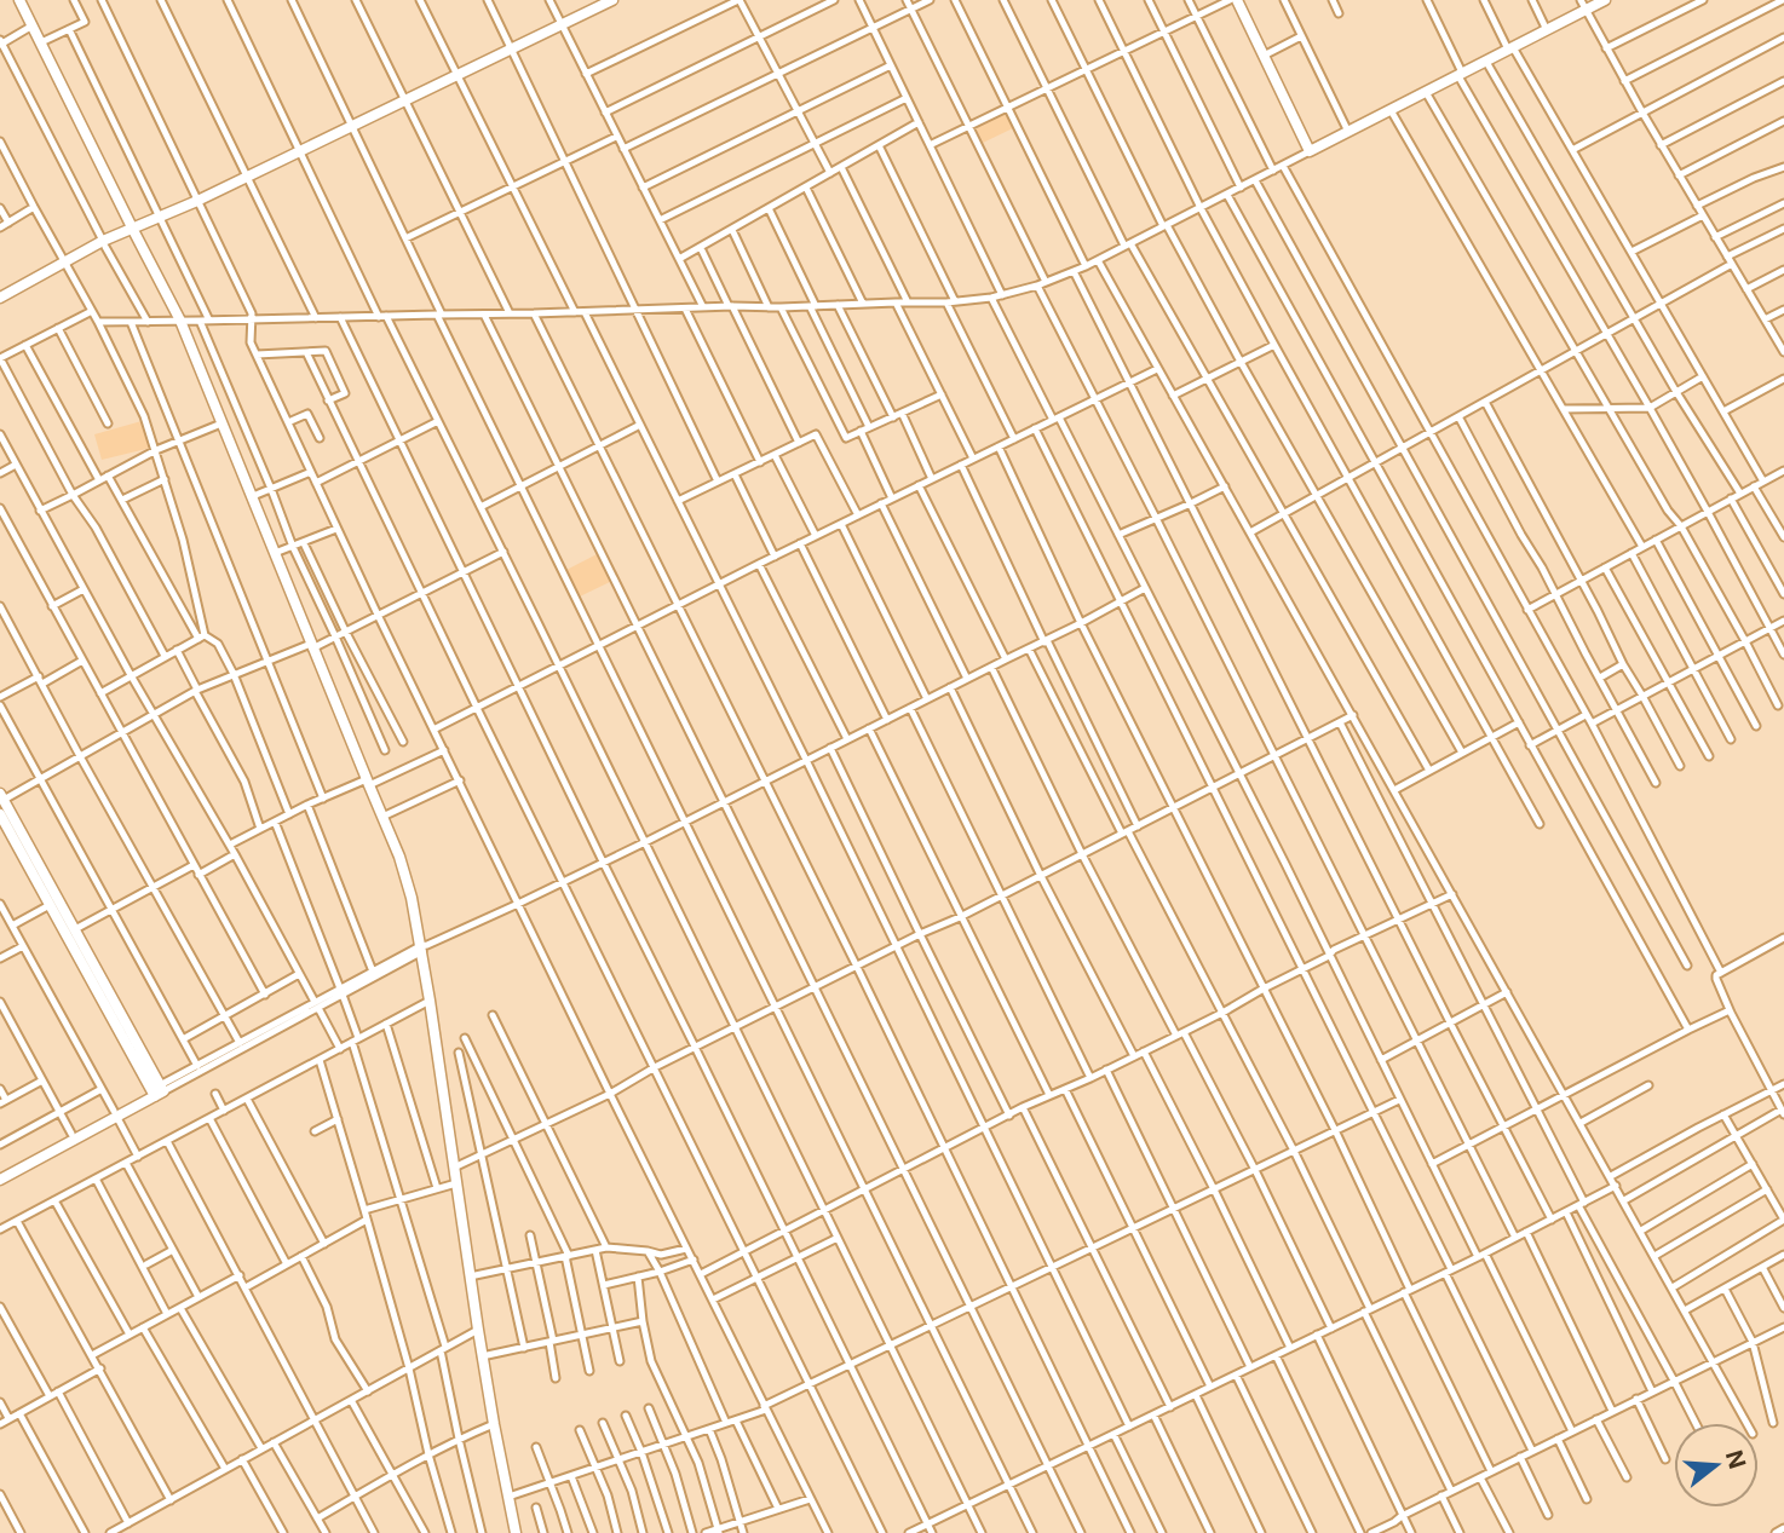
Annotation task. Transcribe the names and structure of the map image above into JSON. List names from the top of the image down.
{
  "north": "right"
}
